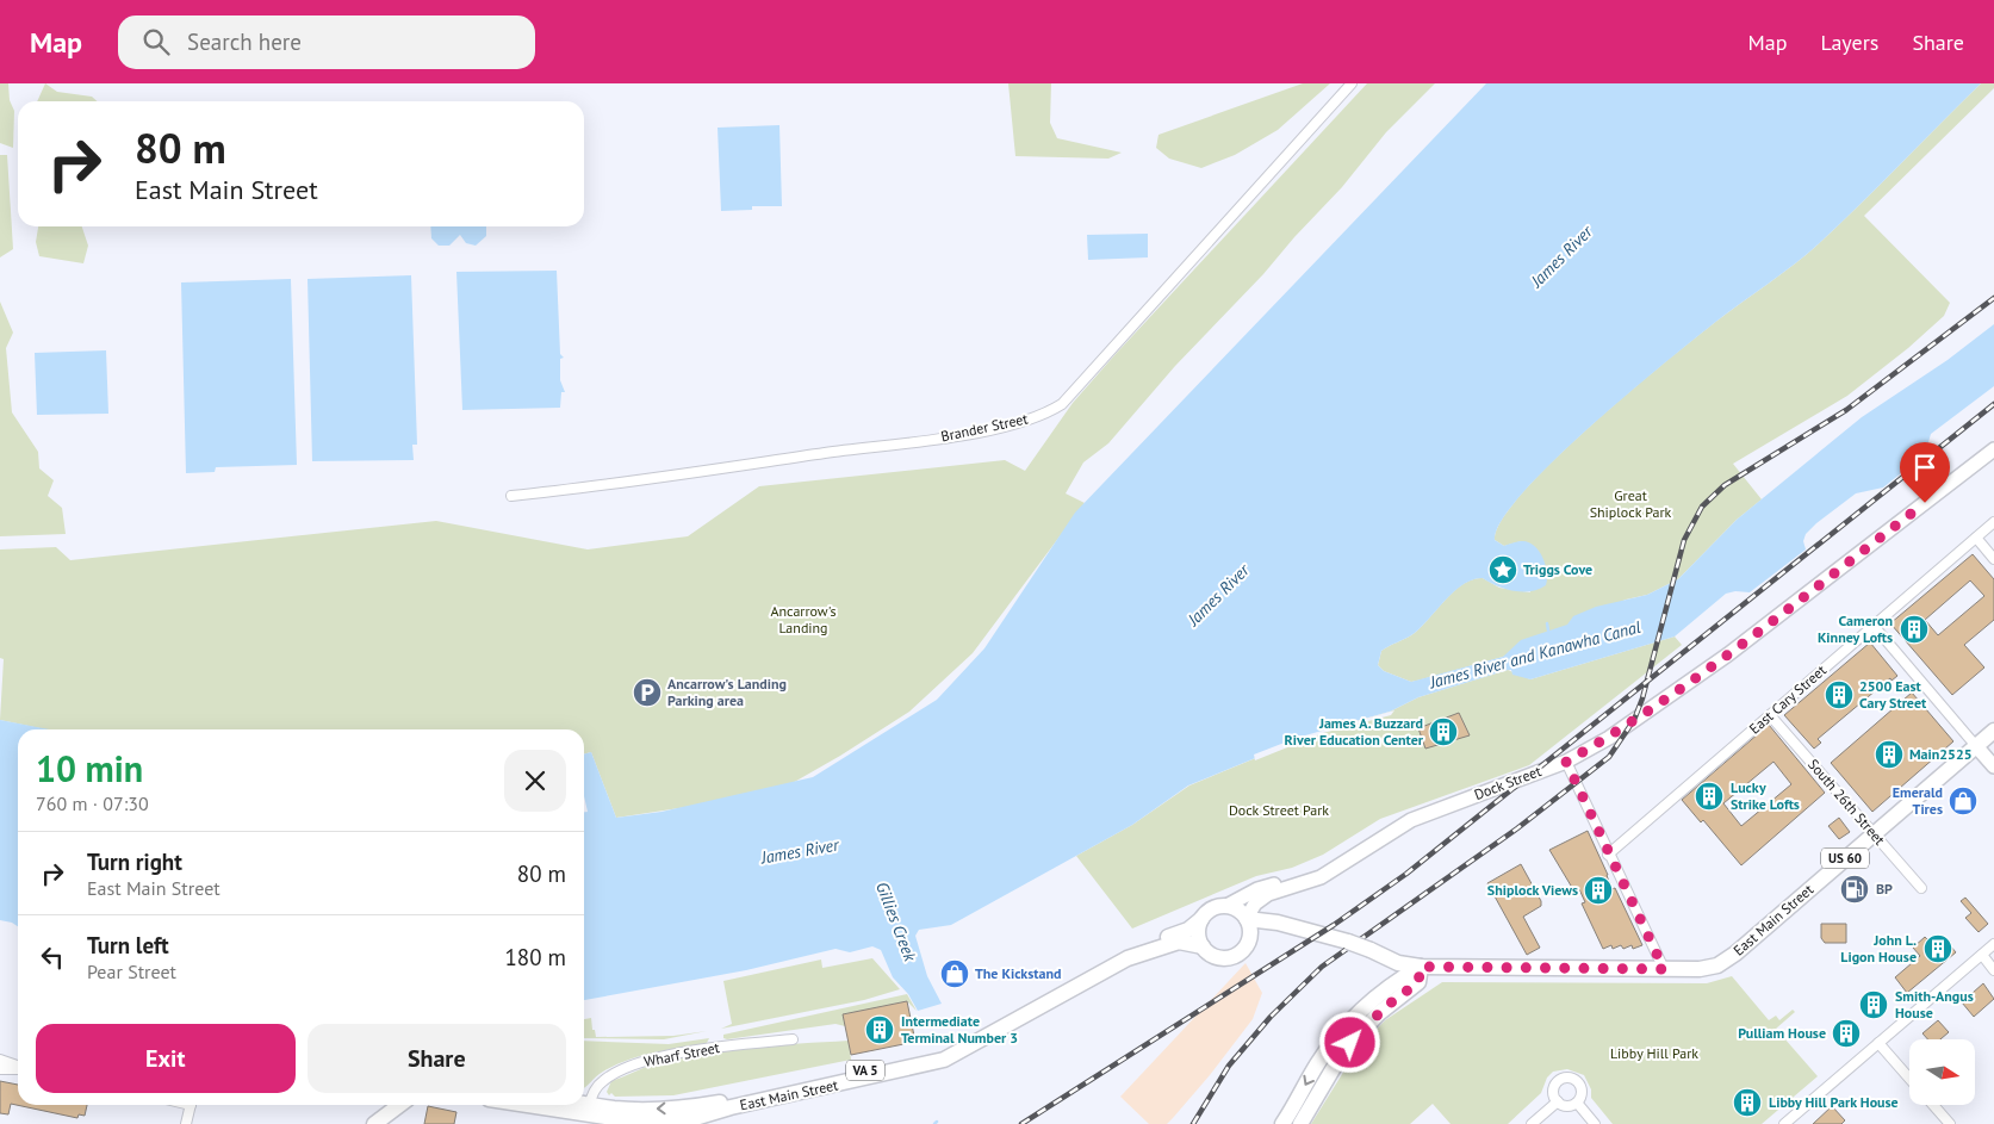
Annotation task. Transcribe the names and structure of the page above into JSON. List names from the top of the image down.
{
  "streets": {
    "main road": [
      "Dock Street",
      "US 60",
      "East Main Street",
      "VA 5"
    ],
    "street": [
      "Brander Street",
      "East Cary Street",
      "South 26th Street",
      "Wharf Street"
    ]
  },
  "crossings": [
    ["East Cary Street", "South 26th Street"],
    ["Dock Street", "East Main Street"],
    ["Dock Street", "VA 5"],
    ["South 26th Street", "East Main Street"],
    ["East Main Street", "Wharf Street"],
    ["East Main Street", "VA 5"]
  ],
  "water": ["James River", "James River and Kanawha Canal", "Gillies Creek"],
  "parks": [
    "Great Shiplock Park",
    "Ancarrow's Landing",
    "Dock Street Park",
    "Libby Hill Park"
  ],
  "places": {
    "place": ["Triggs Cove"],
    "building": [
      "Cameron Kinney Lofts",
      "2500 East Cary Street",
      "James A. Buzzard River Education Center",
      "Main2525",
      "Lucky Strike Lofts",
      "Shiplock Views",
      "John L. Ligon House",
      "Smith-Angus House",
      "Intermediate Terminal Number 3",
      "Pulliam House",
      "Libby Hill Park House"
    ],
    "parking": ["Ancarrow's Landing Parking area"],
    "shop": ["Emerald Tires", "The Kickstand"],
    "fuel station": ["BP"]
  },
  "north": "right",
  "page": {
    "header": "Map",
    "search": "Search here",
    "nav": ["Map", "Layers", "Share"],
    "turn": ["80 m", "East Main Street"],
    "heading": ["10 min", "760 m · 07:30"],
    "list": [
      {
        "name": "Turn right",
        "note": "East Main Street",
        "value": "80 m"
      },
      {
        "name": "Turn left",
        "note": "Pear Street",
        "value": "180 m"
      }
    ],
    "buttons": ["Exit", "Share"]
  }
}
